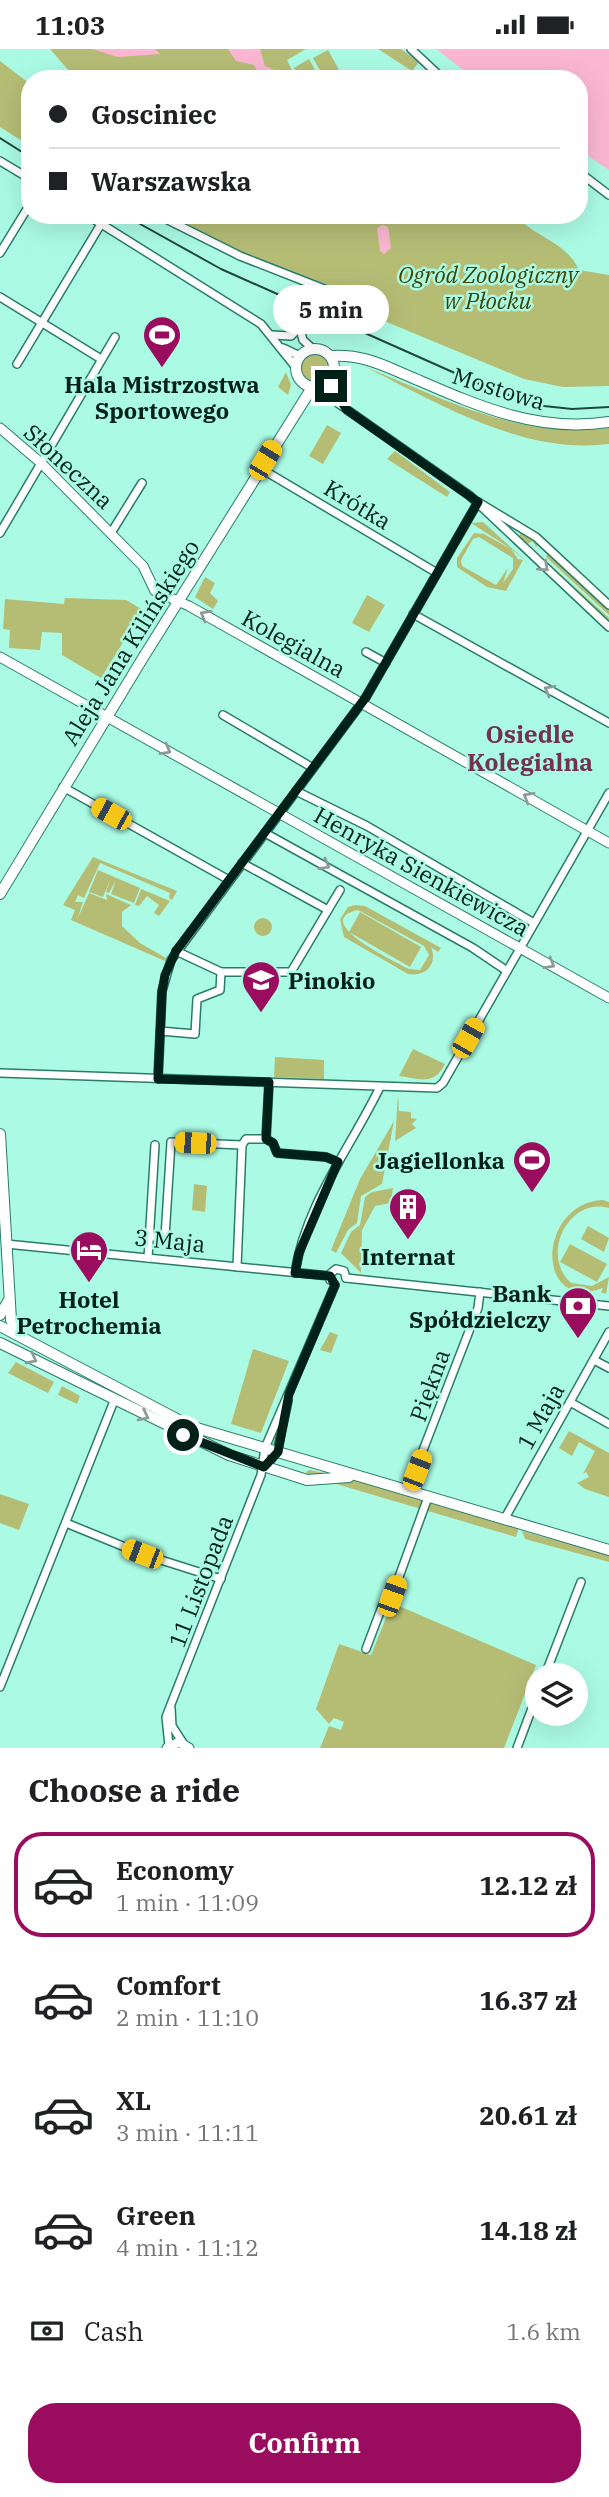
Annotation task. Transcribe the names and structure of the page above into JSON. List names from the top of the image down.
{
  "streets": {
    "main road": ["Mostowa", "Aleja Jana Kilińskiego"],
    "street": [
      "Słoneczna",
      "Krótka",
      "Kolegialna",
      "Henryka Sienkiewicza",
      "3 Maja",
      "Piękna",
      "1 Maja",
      "11 Listopada"
    ]
  },
  "crossings": [
    ["Mostowa", "Aleja Jana Kilińskiego"],
    ["Słoneczna", "Kolegialna"],
    ["Krótka", "Aleja Jana Kilińskiego"],
    ["Aleja Jana Kilińskiego", "Kolegialna"],
    ["Aleja Jana Kilińskiego", "Henryka Sienkiewicza"]
  ],
  "one_way": ["Kolegialna"],
  "districts": ["Osiedle Kolegialna"],
  "parks": ["Ogród Zoologiczny w Płocku"],
  "places": {
    "sports": ["Hala Mistrzostwa Sportowego", "Jagiellonka"],
    "school or university": ["Pinokio"],
    "building": ["Internat"],
    "hotel": ["Hotel Petrochemia"],
    "bank": ["Bank Spółdzielczy"]
  },
  "page": {
    "status": "11:03",
    "banner": ["Gosciniec", "Warszawska"],
    "bubble": "5 min",
    "heading": "Choose a ride",
    "list": [
      {
        "name": "Economy",
        "note": "1 min · 11:09",
        "value": "12.12 zł"
      },
      {
        "name": "Comfort",
        "note": "2 min · 11:10",
        "value": "16.37 zł"
      },
      {
        "name": "XL",
        "note": "3 min · 11:11",
        "value": "20.61 zł"
      },
      {
        "name": "Green",
        "note": "4 min · 11:12",
        "value": "14.18 zł"
      }
    ],
    "pay": ["Cash", "1.6 km"],
    "buttons": "Confirm"
  }
}
